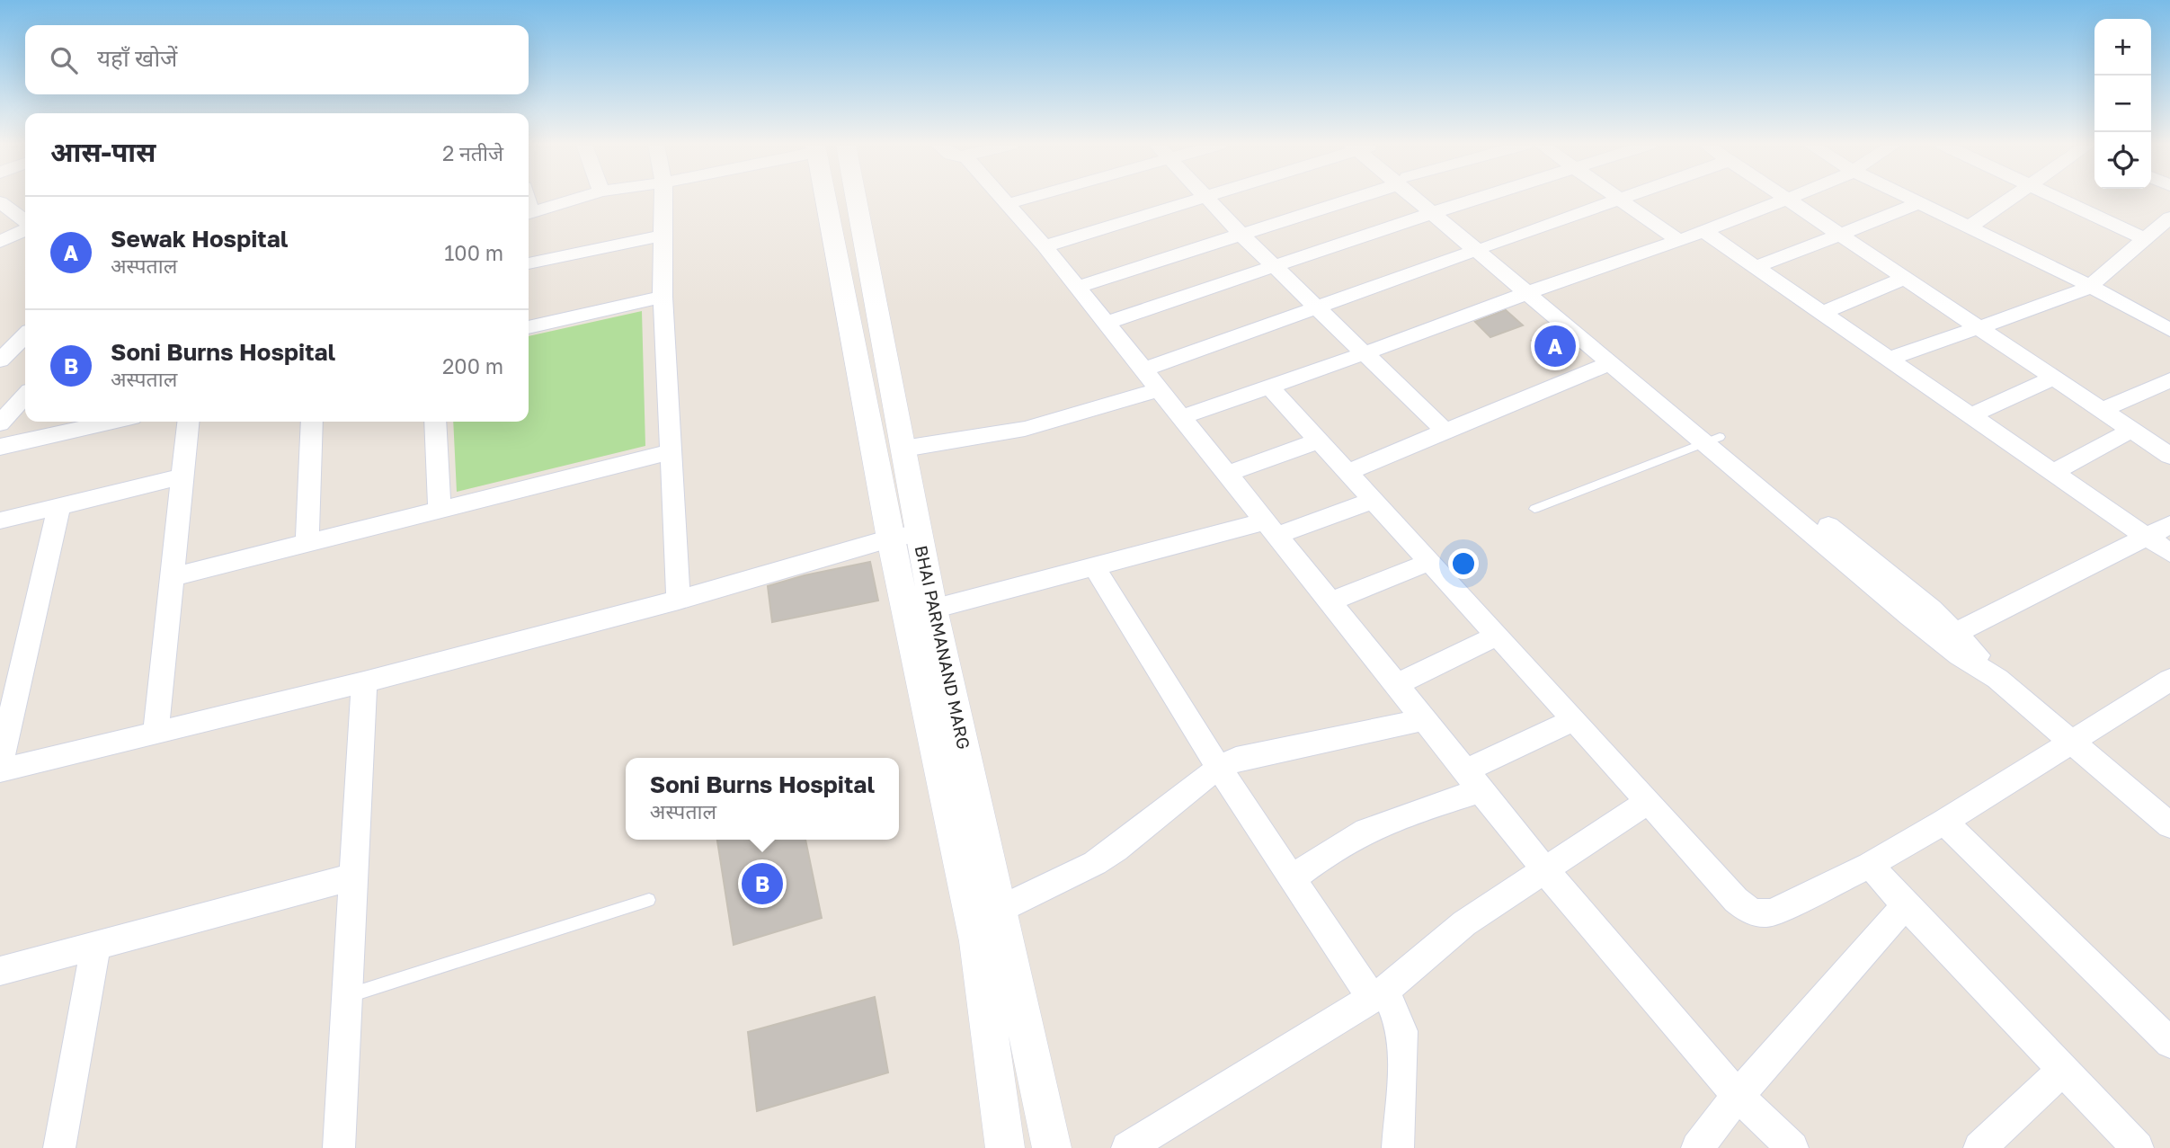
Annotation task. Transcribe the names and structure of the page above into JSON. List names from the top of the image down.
{
  "streets": {
    "street": ["BHAI PARMANAND MARG"]
  },
  "page": {
    "map_buttons": ["+", "−"],
    "search": "यहाँ खोजें",
    "heading": ["आस-पास", "2 नतीजे"],
    "list": [
      {
        "mark": "A",
        "name": "Sewak Hospital",
        "note": "अस्पताल",
        "value": "100 m"
      },
      {
        "mark": "B",
        "name": "Soni Burns Hospital",
        "note": "अस्पताल",
        "value": "200 m"
      }
    ],
    "pins": ["A", "B"],
    "popup": ["Soni Burns Hospital", "अस्पताल"]
  }
}
